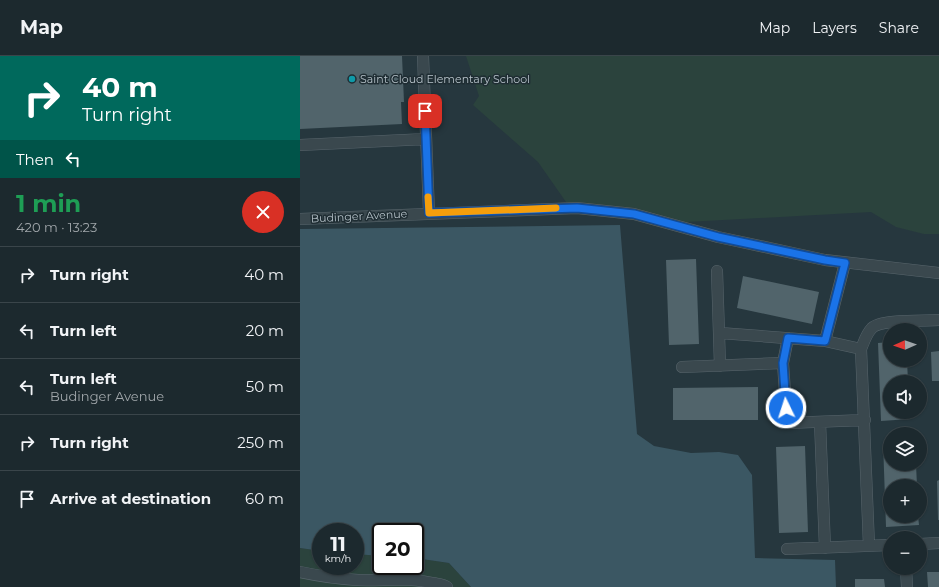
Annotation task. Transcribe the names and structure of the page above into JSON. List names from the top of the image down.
{
  "streets": {
    "street": ["Budinger Avenue"]
  },
  "places": ["Saint Cloud Elementary School"],
  "north": "left",
  "page": {
    "header": "Map",
    "nav": ["Map", "Layers", "Share"],
    "turn": ["40 m", "Turn right"],
    "then": "Then",
    "heading": ["1 min", "420 m · 13:23"],
    "list": [
      {
        "name": "Turn right",
        "value": "40 m"
      },
      {
        "name": "Turn left",
        "value": "20 m"
      },
      {
        "name": "Turn left",
        "note": "Budinger Avenue",
        "value": "50 m"
      },
      {
        "name": "Turn right",
        "value": "250 m"
      },
      {
        "name": "Arrive at destination",
        "value": "60 m"
      }
    ],
    "map_buttons": ["+", "−"],
    "speed": "11 km/h",
    "limit": "20"
  }
}
